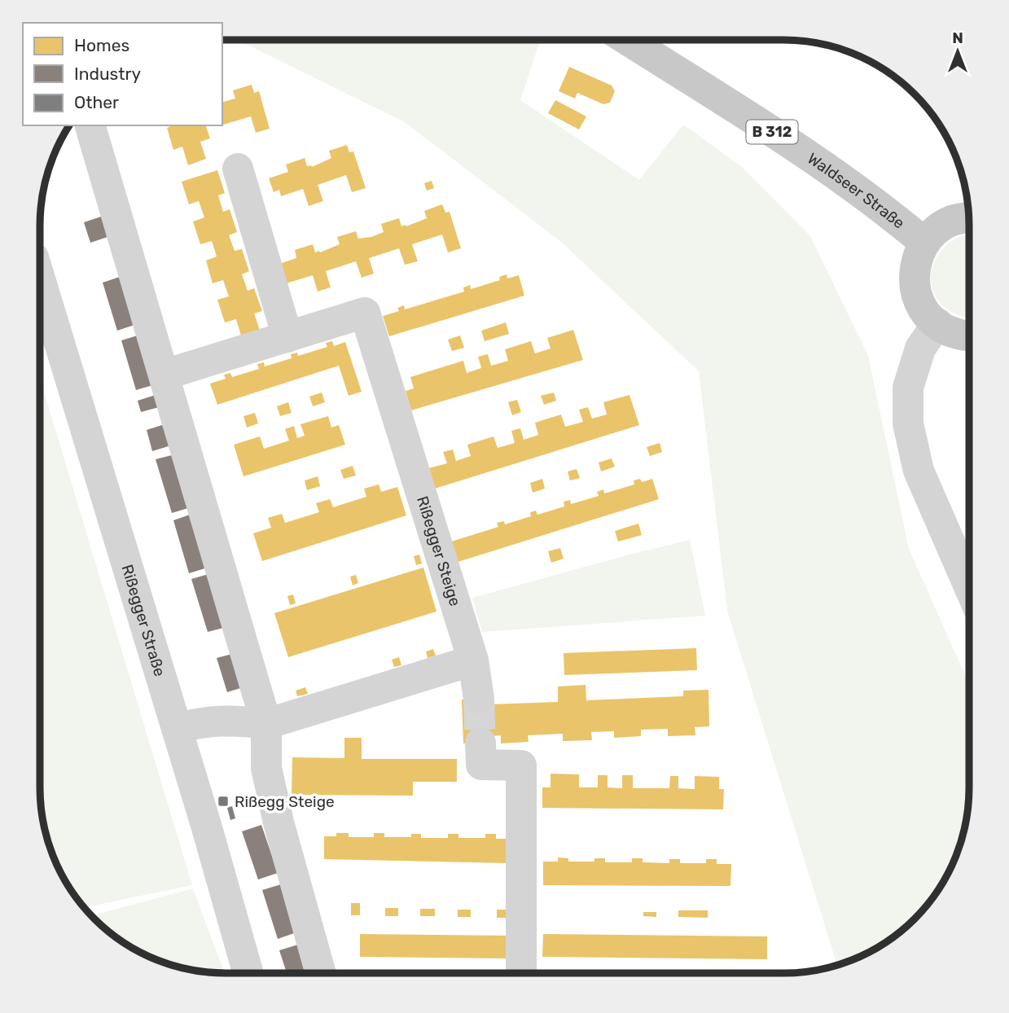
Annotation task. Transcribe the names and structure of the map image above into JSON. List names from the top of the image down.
{
  "streets": {
    "main road": ["B 312", "Waldseer Straße"],
    "street": ["Rißegger Steige", "Rißegger Straße"]
  },
  "places": {
    "transit": ["Rißegg Steige"]
  },
  "legend": ["Homes", "Industry", "Other"],
  "north": "top"
}
